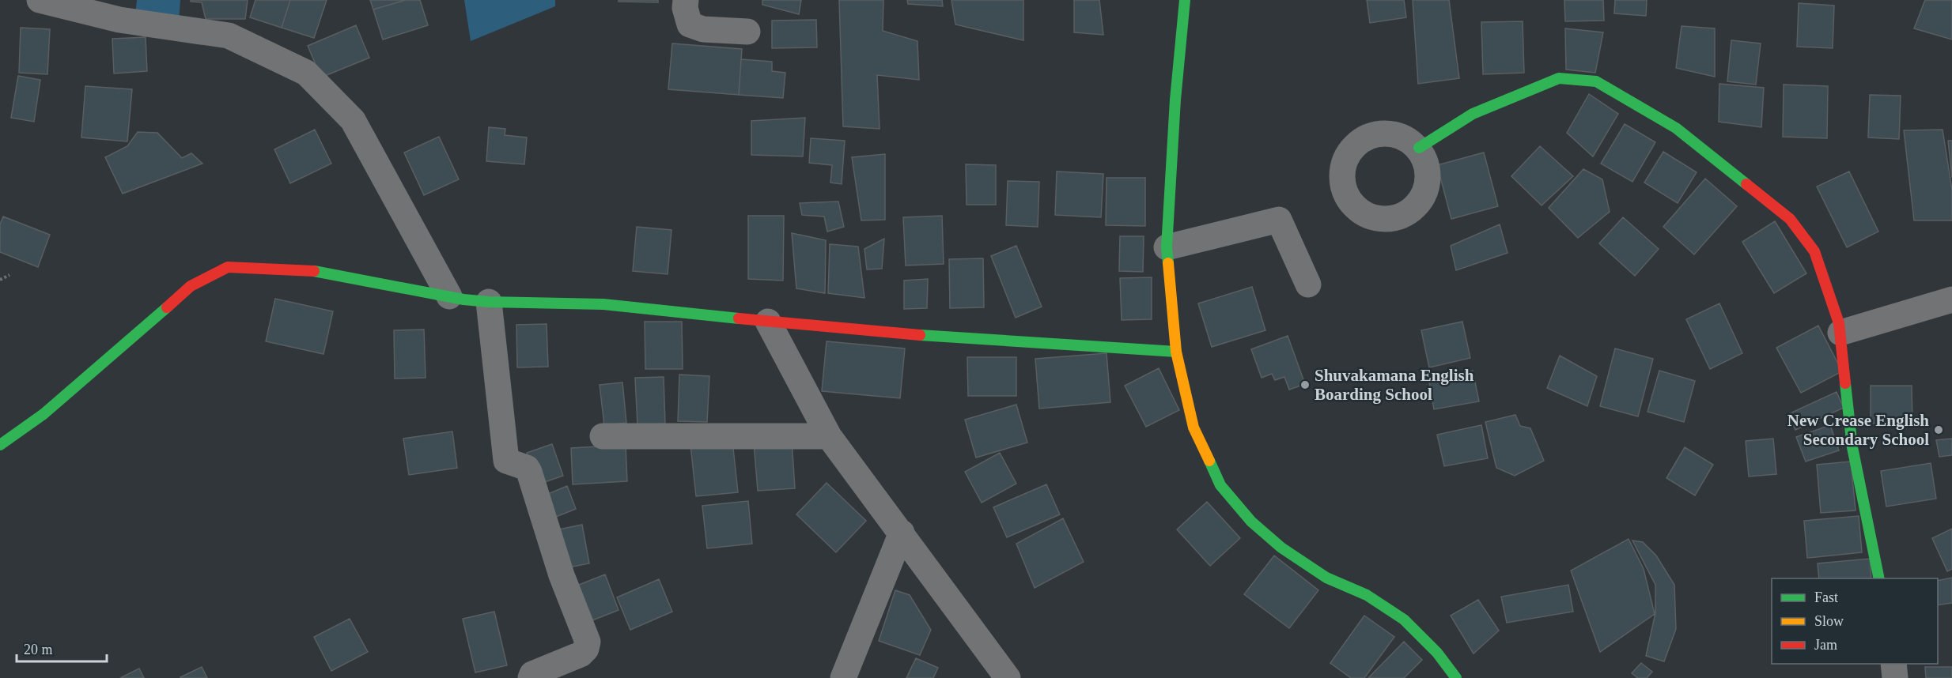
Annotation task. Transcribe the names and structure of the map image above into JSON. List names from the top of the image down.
{
  "places": ["Shuvakamana English Boarding School", "New Crease English Secondary School"],
  "legend": ["Fast", "Slow", "Jam"],
  "scale_bar": "20 m"
}
